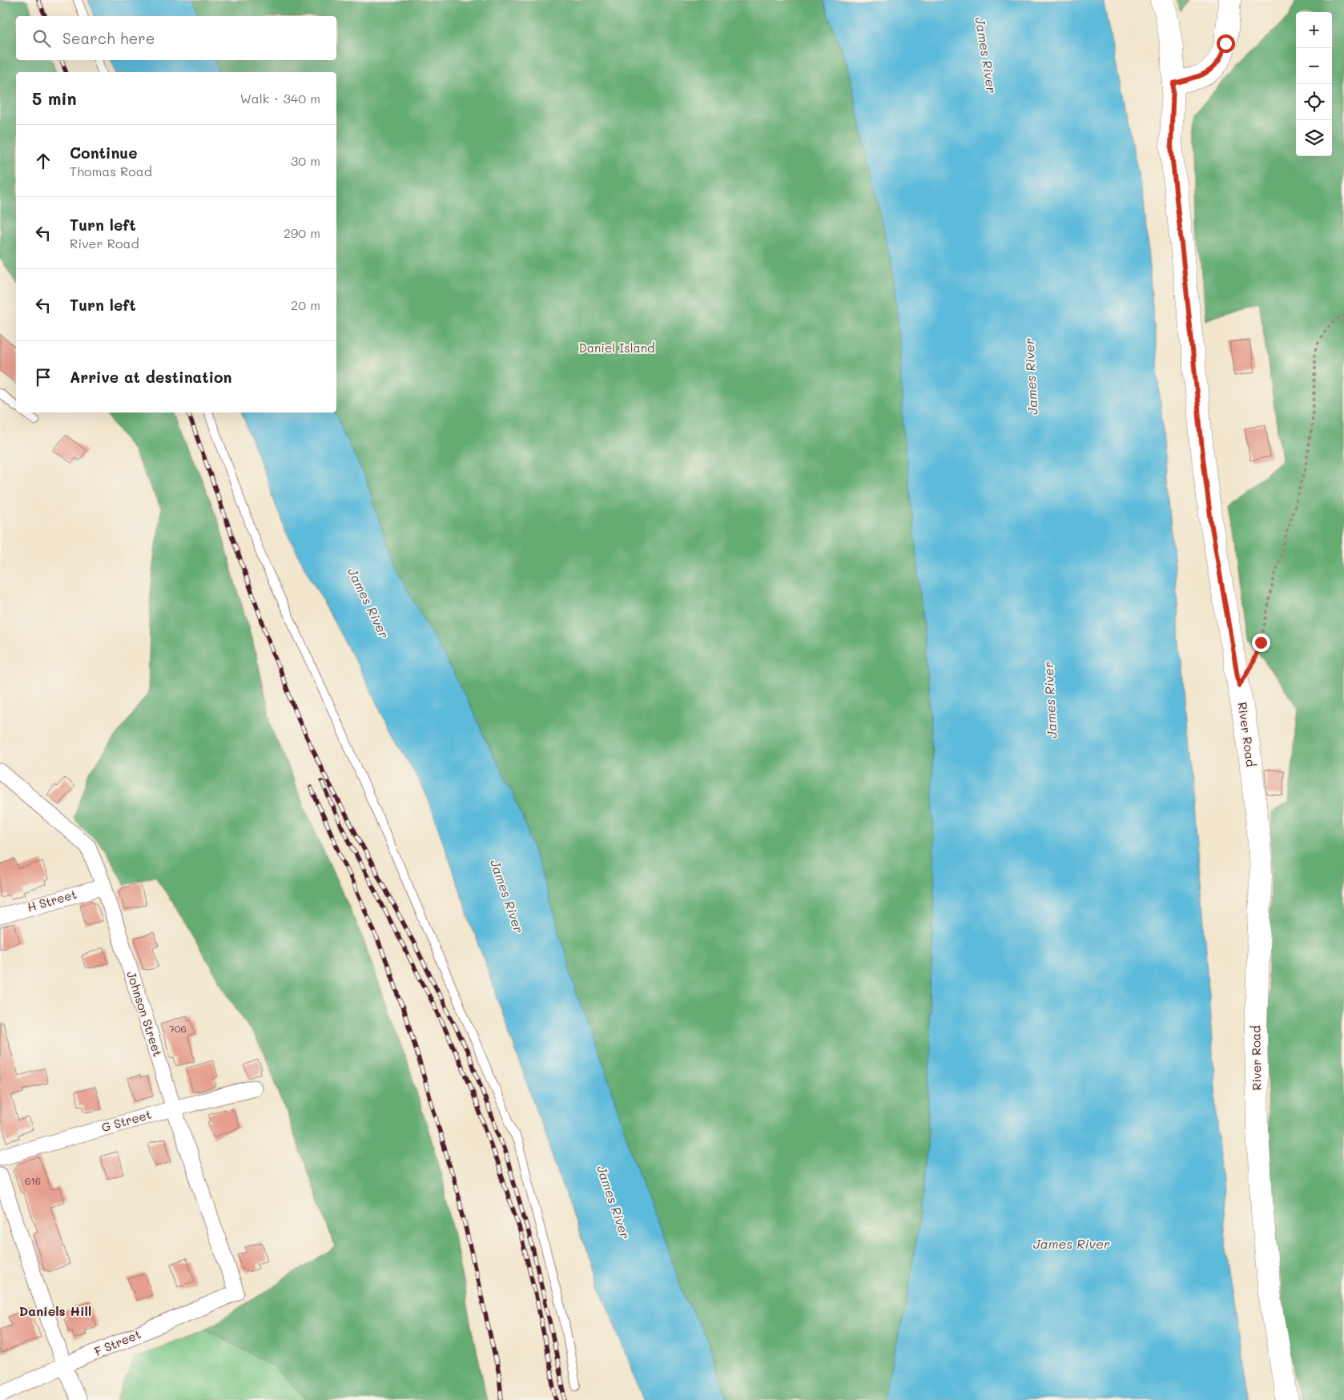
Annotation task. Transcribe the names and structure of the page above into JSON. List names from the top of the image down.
{
  "streets": {
    "street": [
      "River Road",
      "H Street",
      "Johnson Street",
      "G Street",
      "F Street"
    ]
  },
  "crossings": [
    ["H Street", "Johnson Street"],
    ["Johnson Street", "G Street"],
    ["Johnson Street", "F Street"]
  ],
  "districts": ["Daniels Hill"],
  "water": ["James River"],
  "parks": ["Daniel Island"],
  "house_numbers": ["706", "616"],
  "page": {
    "map_buttons": ["+", "−"],
    "search": "Search here",
    "heading": ["5 min", "Walk · 340 m"],
    "list": [
      ["Continue", "Thomas Road", "30 m"],
      ["Turn left", "River Road", "290 m"],
      ["Turn left", "20 m"],
      "Arrive at destination"
    ]
  }
}
